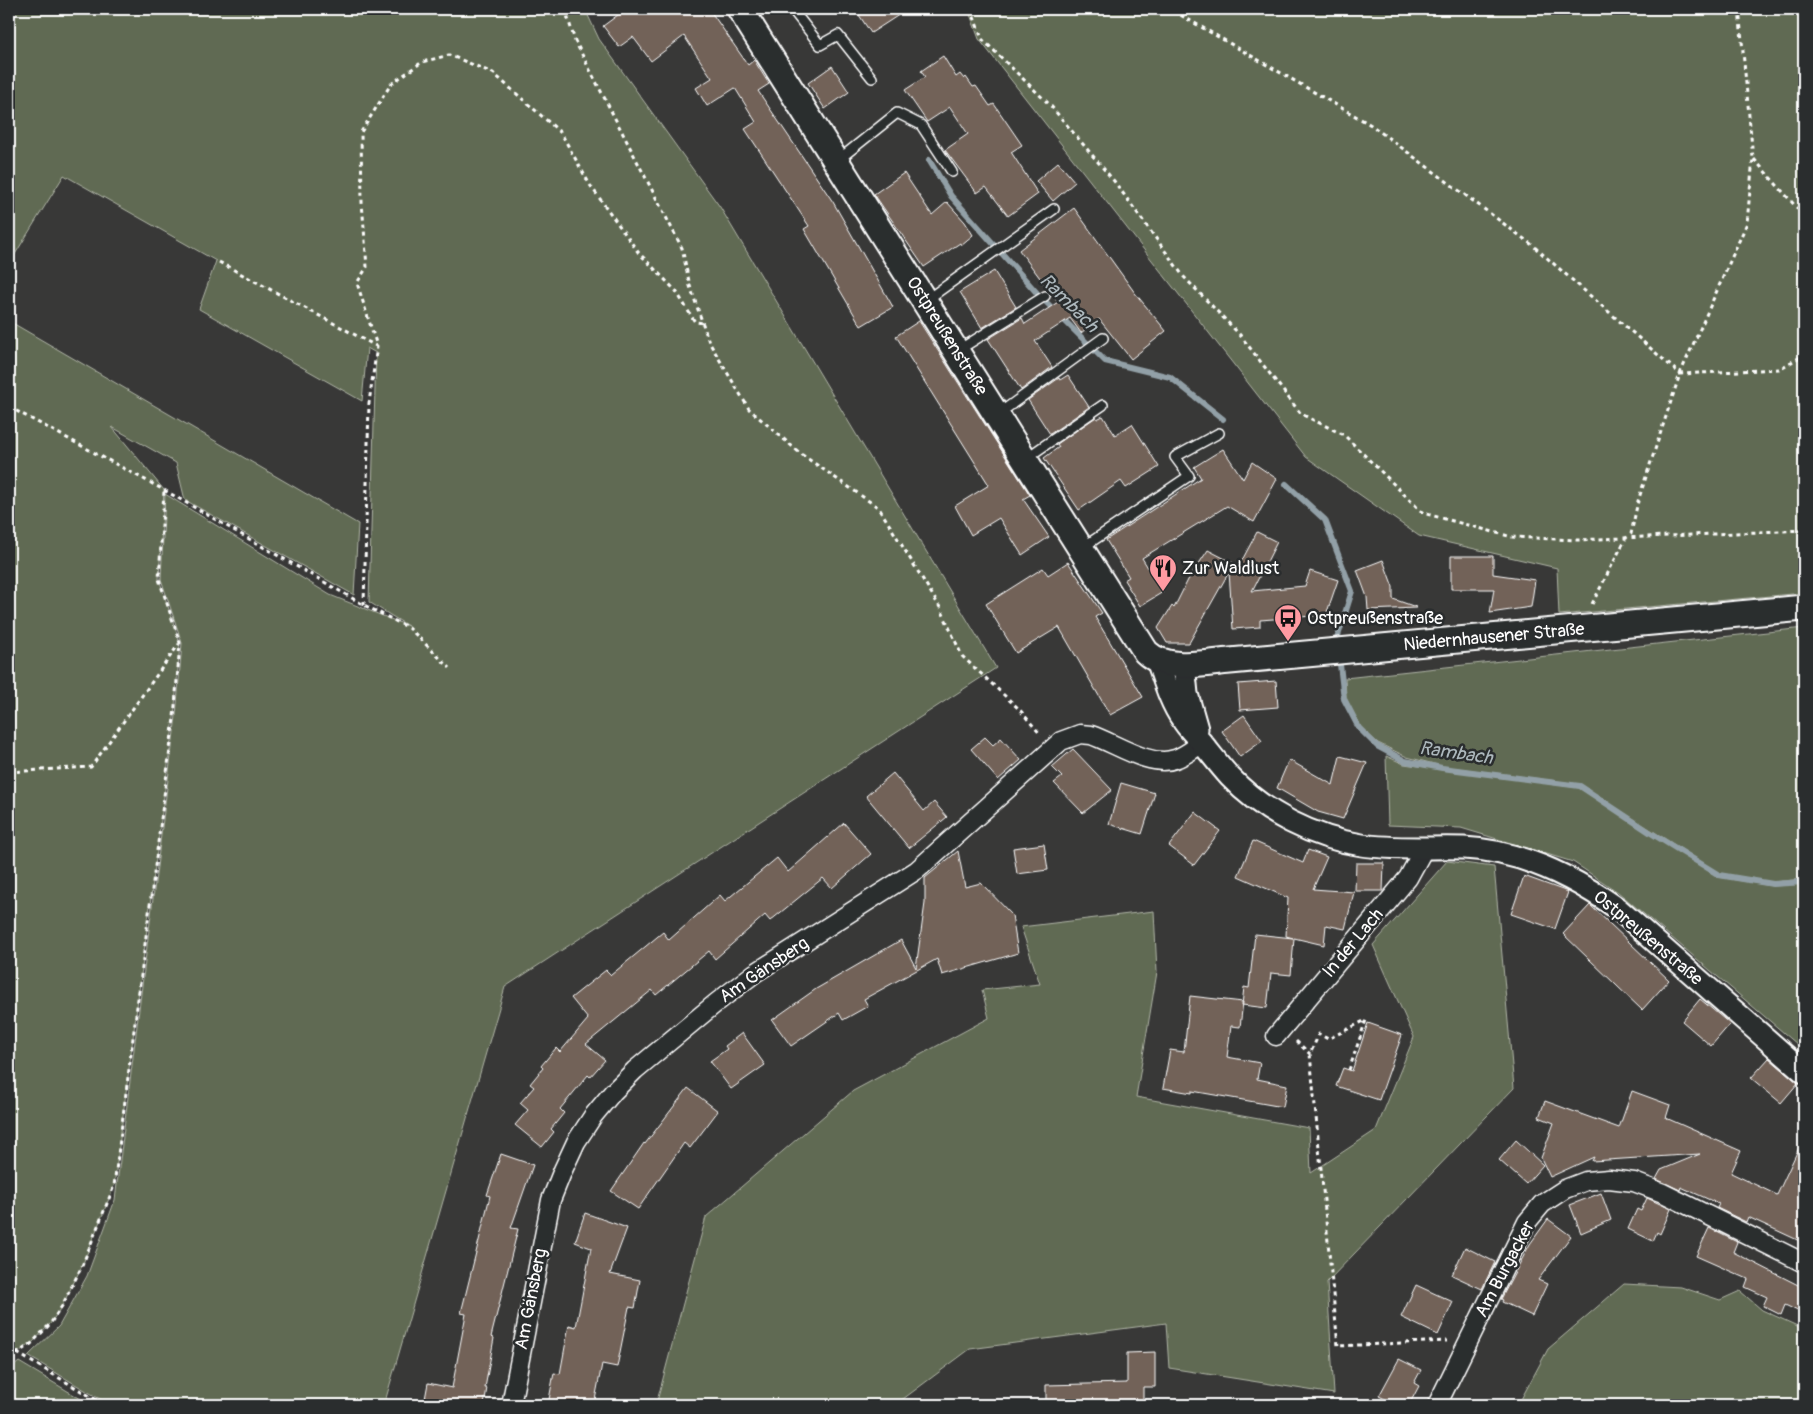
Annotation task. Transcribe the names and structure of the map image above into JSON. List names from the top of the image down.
{
  "streets": {
    "main road": ["Ostpreußenstraße", "Niedernhausener Straße"],
    "street": ["In der Lach", "Am Gänsberg", "Am Burgacker"]
  },
  "crossings": [
    ["Ostpreußenstraße", "Niedernhausener Straße"],
    ["Ostpreußenstraße", "In der Lach"],
    ["Ostpreußenstraße", "Am Gänsberg"]
  ],
  "water": ["Rambach"],
  "places": {
    "restaurant": ["Zur Waldlust"],
    "bus stop": ["Ostpreußenstraße"]
  }
}
